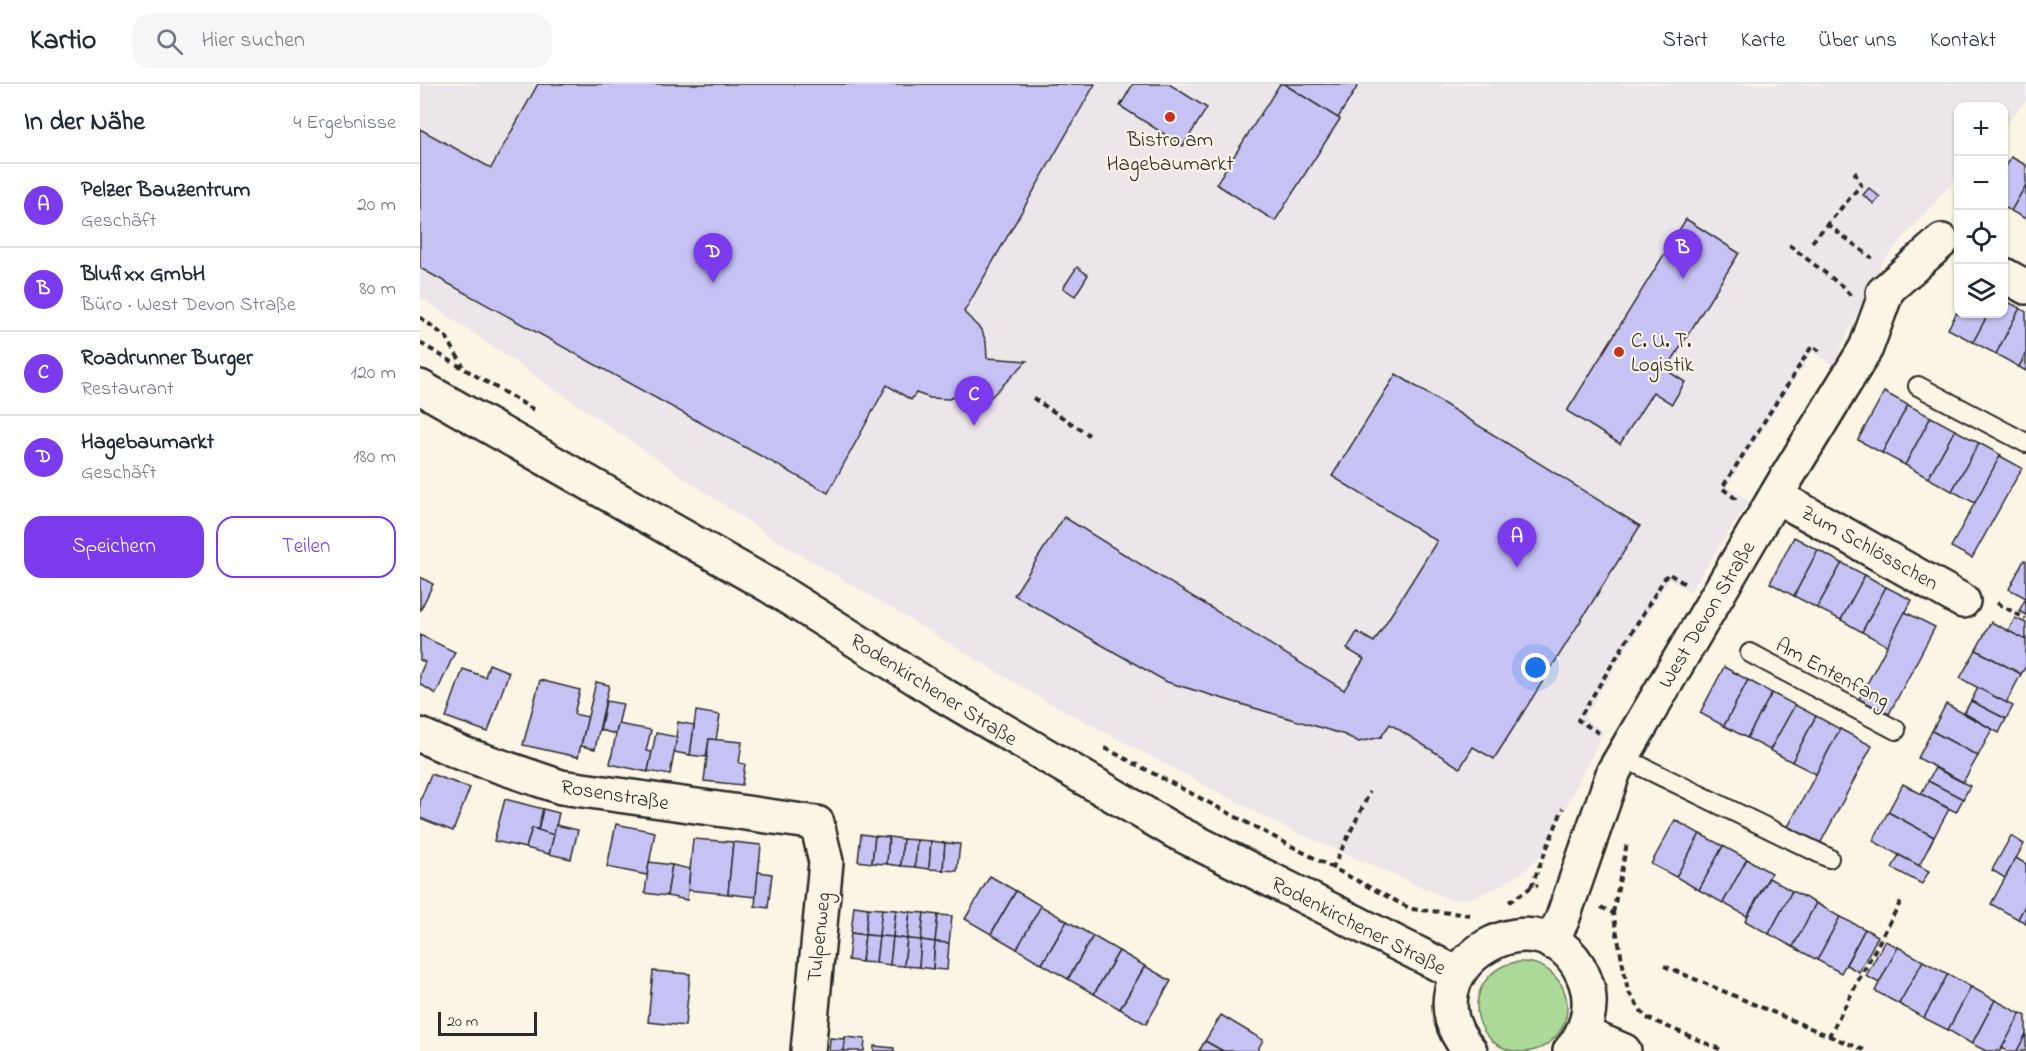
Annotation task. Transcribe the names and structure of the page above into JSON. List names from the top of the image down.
{
  "streets": {
    "street": [
      "Zum Schlösschen",
      "West Devon Straße",
      "Rodenkirchener Straße",
      "Rosenstraße",
      "Tulpenweg"
    ],
    "lane": ["Am Entenfang"]
  },
  "crossings": [
    ["Zum Schlösschen", "West Devon Straße"],
    ["Rosenstraße", "Tulpenweg"]
  ],
  "places": ["Bistro am Hagebaumarkt", "C. U. T. Logistik"],
  "scale_bar": "20 m",
  "page": {
    "header": "Kartio",
    "search": "Hier suchen",
    "nav": [
      "Start",
      "Karte",
      "Über uns",
      "Kontakt"
    ],
    "heading": ["In der Nähe", "4 Ergebnisse"],
    "map_buttons": ["+", "−"],
    "list": [
      {
        "mark": "A",
        "name": "Pelzer Bauzentrum",
        "note": "Geschäft",
        "value": "20 m"
      },
      {
        "mark": "B",
        "name": "Blufixx GmbH",
        "note": "Büro · West Devon Straße",
        "value": "80 m"
      },
      {
        "mark": "C",
        "name": "Roadrunner Burger",
        "note": "Restaurant",
        "value": "120 m"
      },
      {
        "mark": "D",
        "name": "Hagebaumarkt",
        "note": "Geschäft",
        "value": "180 m"
      }
    ],
    "pins": [
      "B",
      "D",
      "C",
      "A"
    ],
    "buttons": ["Speichern", "Teilen"],
    "scale": "20 m"
  }
}
